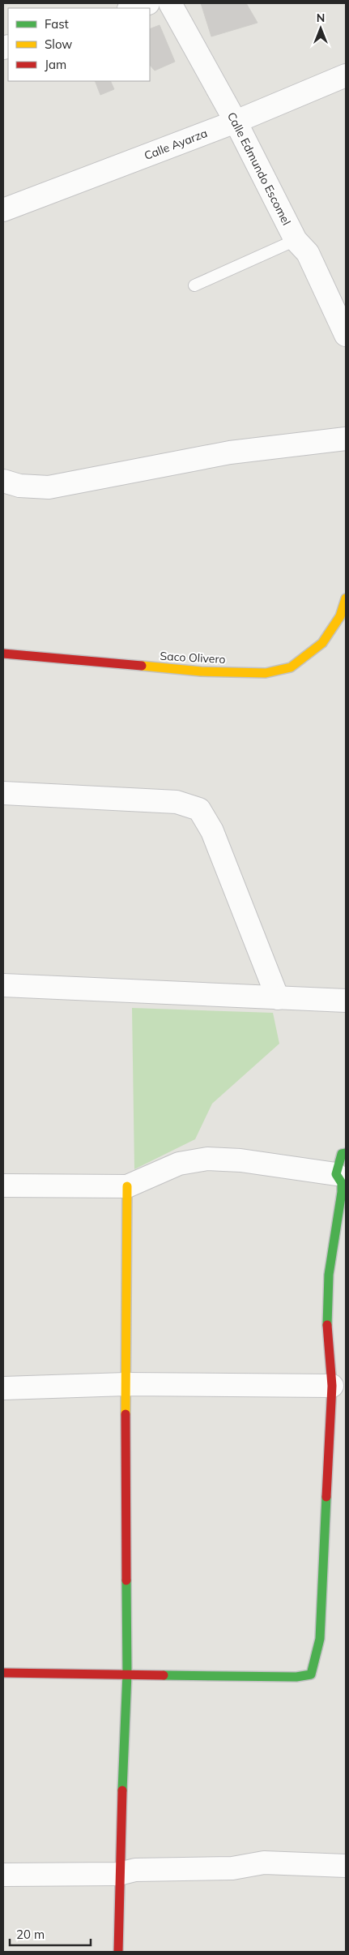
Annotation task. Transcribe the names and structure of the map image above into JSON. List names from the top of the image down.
{
  "streets": {
    "street": ["Calle Ayarza", "Calle Edmundo Escomel", "Saco Olivero"]
  },
  "crossings": [
    ["Calle Ayarza", "Calle Edmundo Escomel"]
  ],
  "legend": ["Fast", "Slow", "Jam"],
  "scale_bar": "20 m",
  "north": "top"
}
